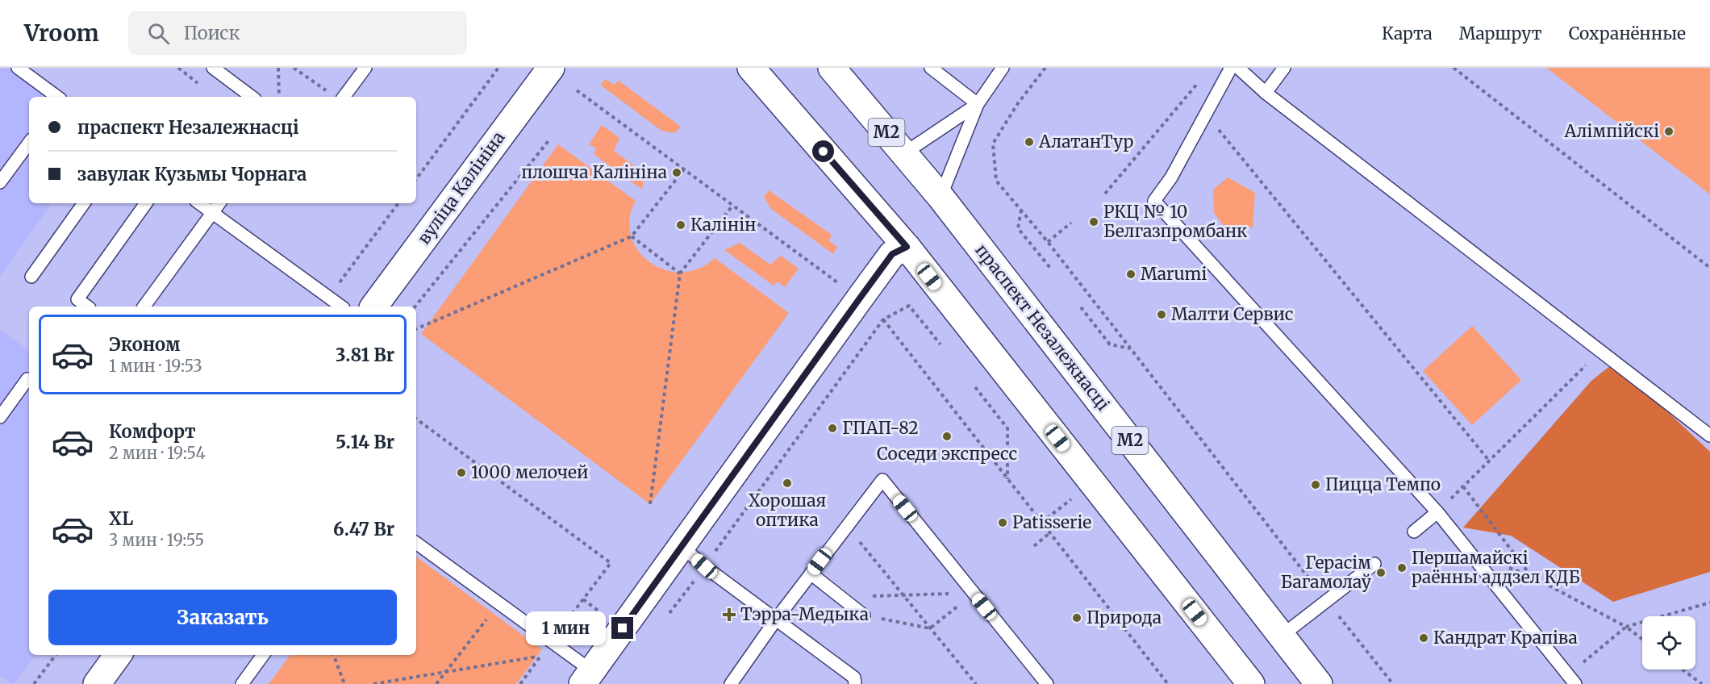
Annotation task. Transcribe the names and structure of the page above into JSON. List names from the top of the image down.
{
  "streets": {
    "main road": ["М2", "вуліца Калініна", "праспект Незалежнасці"]
  },
  "places": {
    "other": [
      "Алімпійскі",
      "АлатанТур",
      "плошча Калініна",
      "РКЦ № 10 Белгазпромбанк",
      "Калінін",
      "Marumi",
      "Малти Сервис",
      "ГПАП-82",
      "Соседи экспресс",
      "1000 мелочей",
      "Хорошая оптика",
      "Пицца Темпо",
      "Patisserie",
      "Першамайскі раённы аддзел КДБ",
      "Герасім Багамолаў",
      "Природа",
      "Кандрат Крапіва"
    ],
    "health": ["Тэрра-Медыка"]
  },
  "page": {
    "header": "Vroom",
    "search": "Поиск",
    "nav": ["Карта", "Маршрут", "Сохранённые"],
    "banner": ["праспект Незалежнасці", "завулак Кузьмы Чорнага"],
    "list": [
      {
        "name": "Эконом",
        "note": "1 мин · 19:53",
        "value": "3.81 Br"
      },
      {
        "name": "Комфорт",
        "note": "2 мин · 19:54",
        "value": "5.14 Br"
      },
      {
        "name": "XL",
        "note": "3 мин · 19:55",
        "value": "6.47 Br"
      }
    ],
    "buttons": "Заказать",
    "bubble": "1 мин"
  }
}
